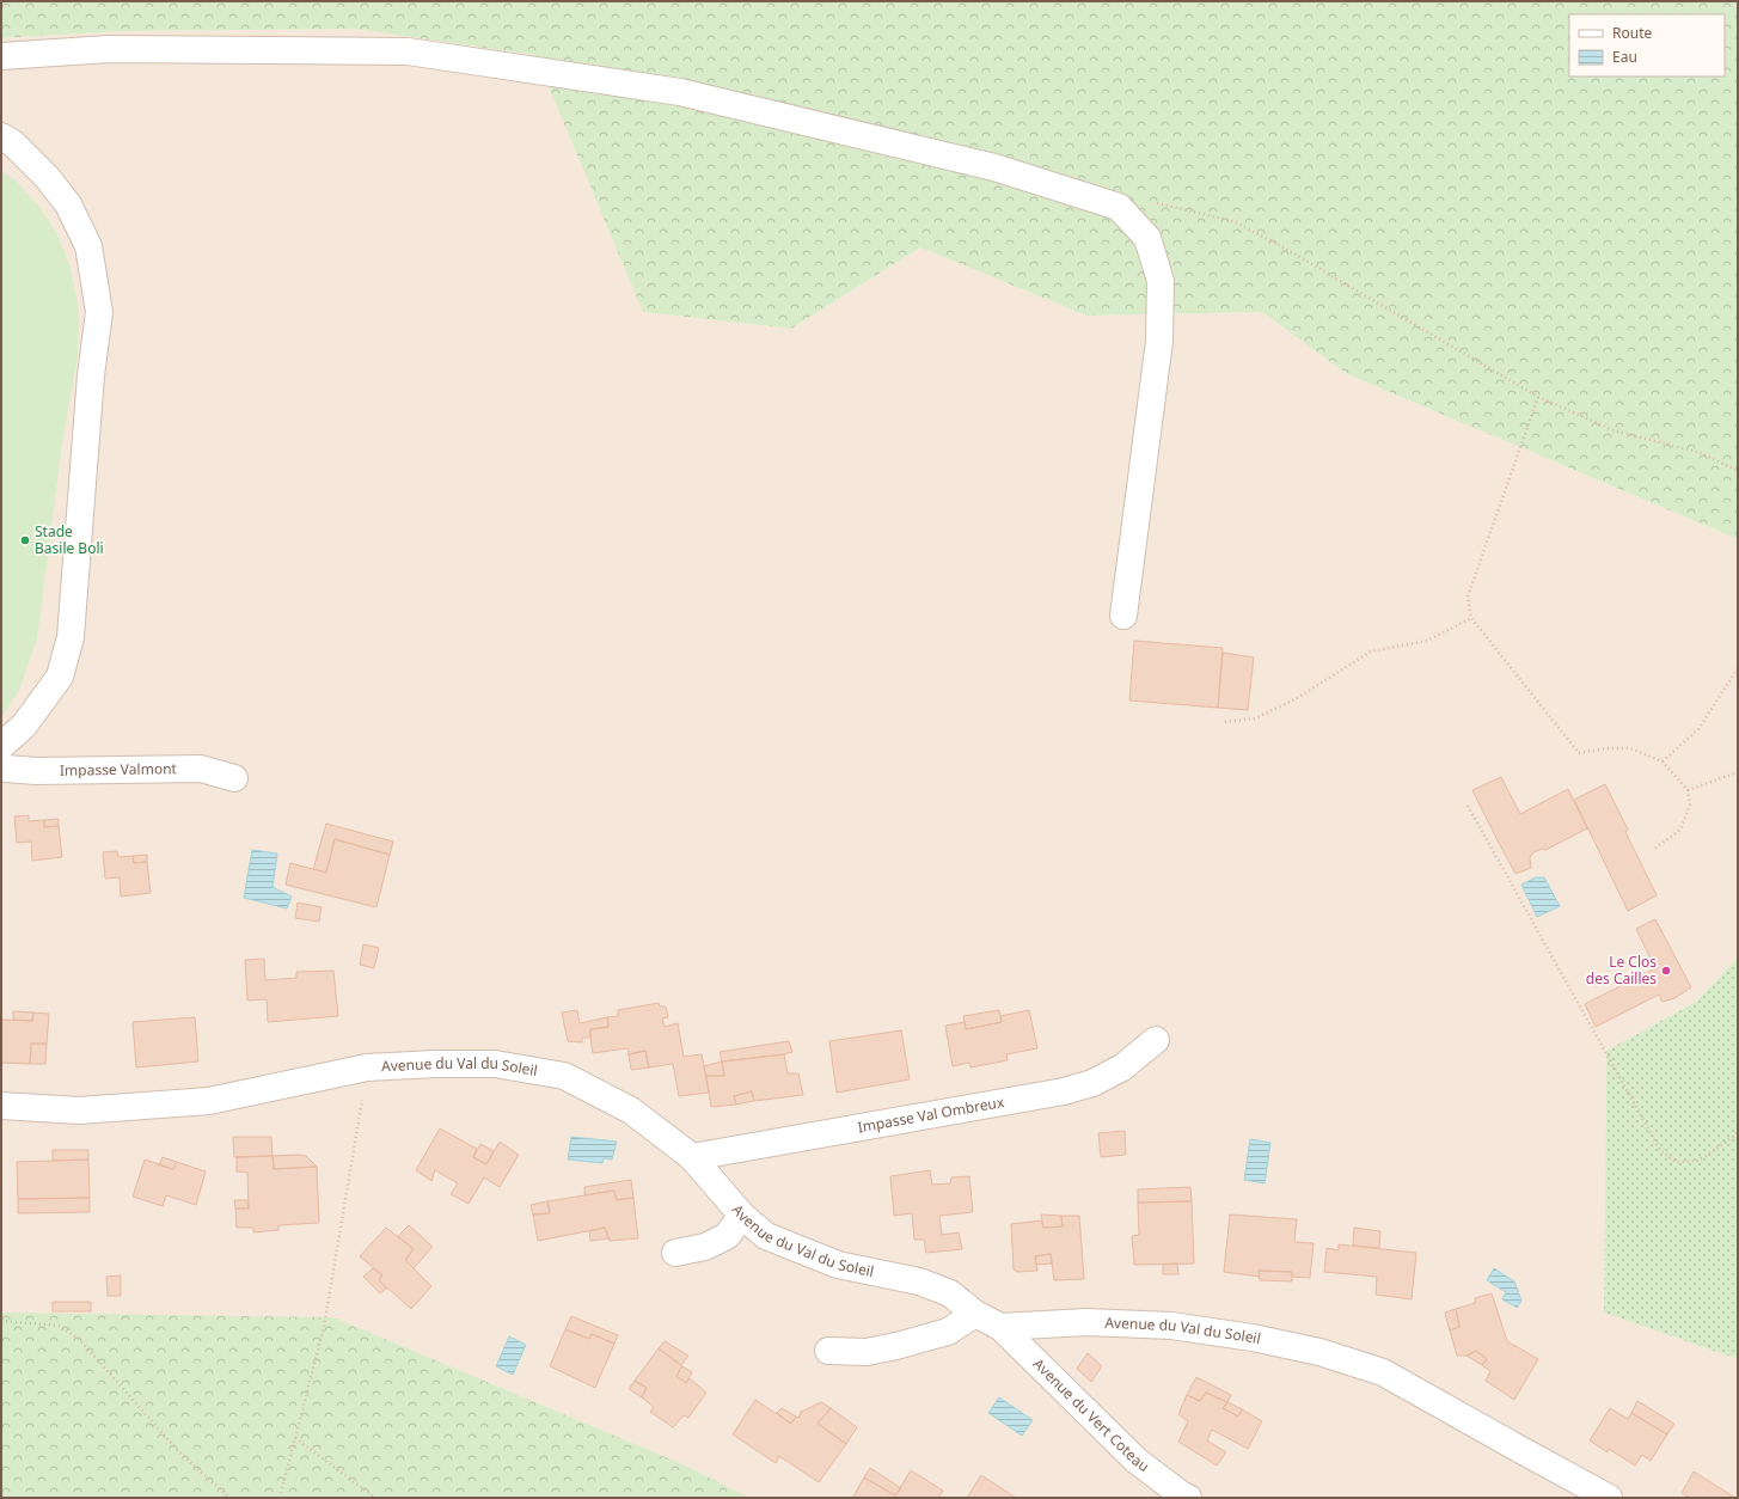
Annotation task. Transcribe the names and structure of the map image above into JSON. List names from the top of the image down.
{
  "streets": {
    "street": [
      "Impasse Valmont",
      "Avenue du Val du Soleil",
      "Impasse Val Ombreux",
      "Avenue du Vert Coteau"
    ]
  },
  "crossings": [
    ["Avenue du Val du Soleil", "Impasse Val Ombreux"],
    ["Avenue du Val du Soleil", "Avenue du Vert Coteau"]
  ],
  "places": ["Stade Basile Boli", "Le Clos des Cailles"],
  "legend": ["Route", "Eau"]
}
